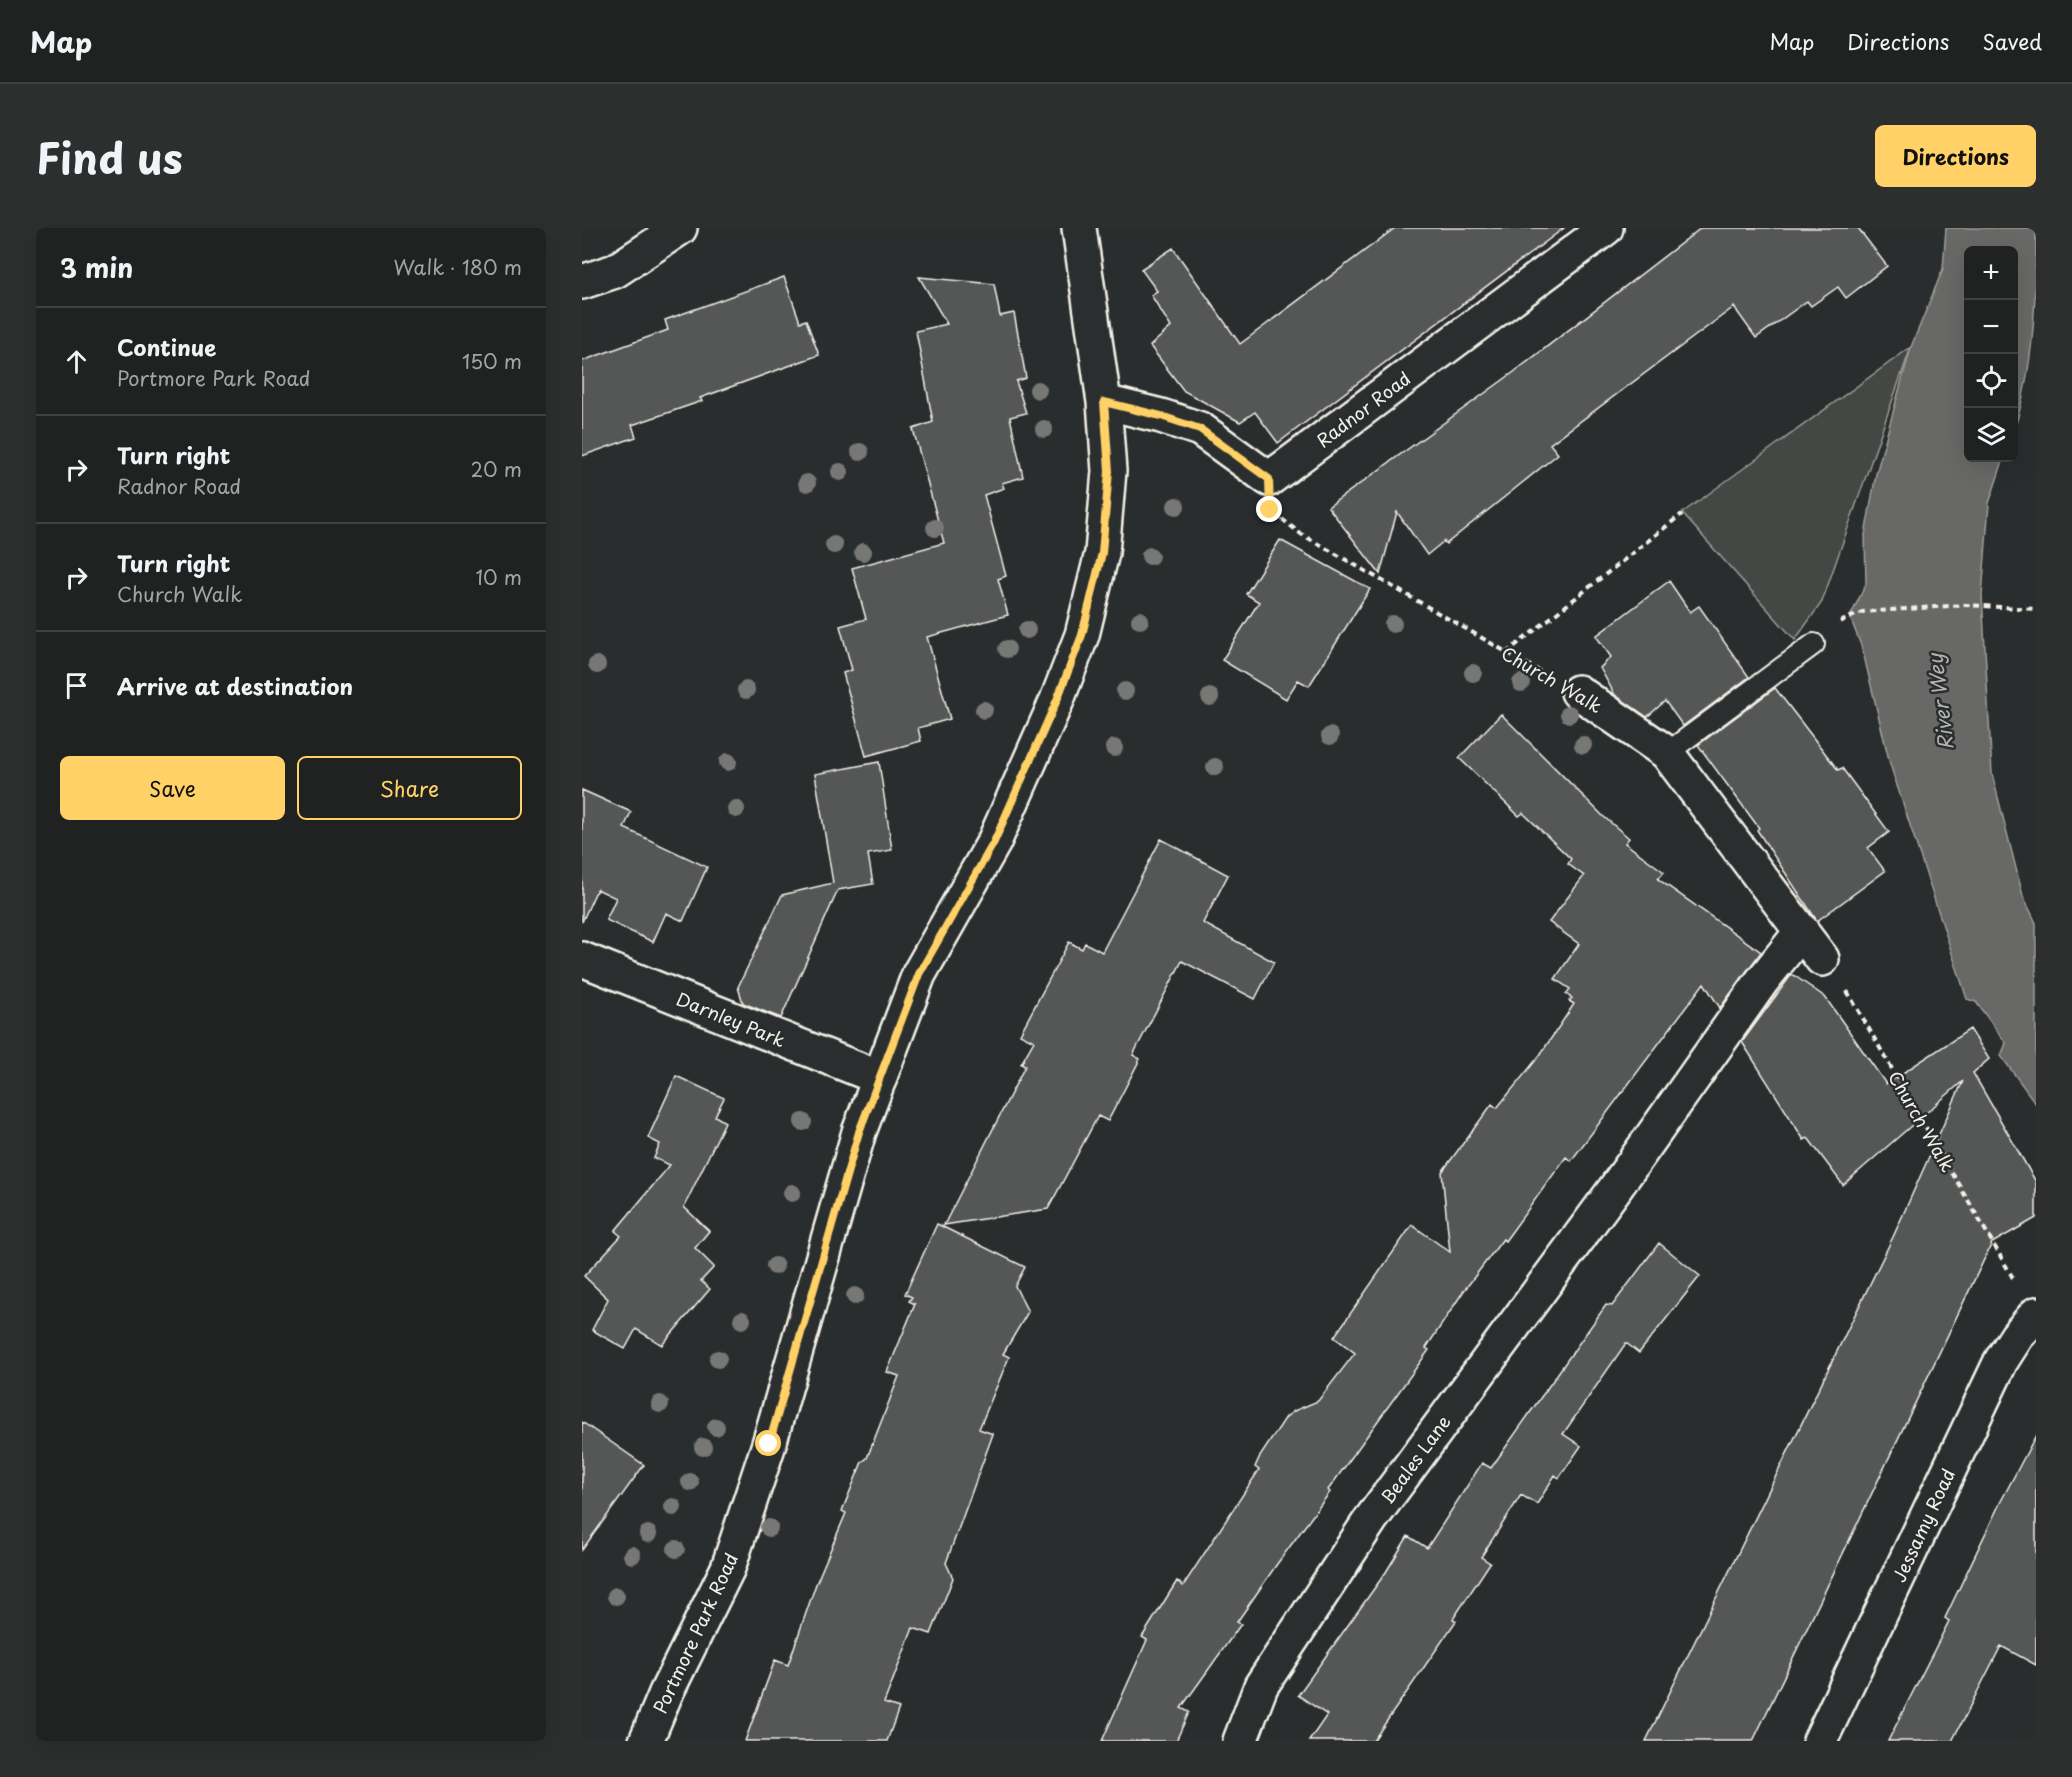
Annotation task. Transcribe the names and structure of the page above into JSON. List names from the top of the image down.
{
  "streets": {
    "street": [
      "Radnor Road",
      "Church Walk",
      "Darnley Park",
      "Beales Lane",
      "Jessamy Road",
      "Portmore Park Road"
    ]
  },
  "crossings": [
    ["Radnor Road", "Church Walk"],
    ["Church Walk", "Beales Lane"],
    ["Church Walk", "Jessamy Road"],
    ["Darnley Park", "Portmore Park Road"]
  ],
  "water": ["River Wey"],
  "page": {
    "header": "Map",
    "nav": ["Map", "Directions", "Saved"],
    "title": "Find us",
    "buttons": [
      "Directions",
      ["Save", "Share"]
    ],
    "heading": ["3 min", "Walk · 180 m"],
    "map_buttons": ["+", "−"],
    "list": [
      ["Continue", "Portmore Park Road", "150 m"],
      ["Turn right", "Radnor Road", "20 m"],
      ["Turn right", "Church Walk", "10 m"],
      "Arrive at destination"
    ]
  }
}
